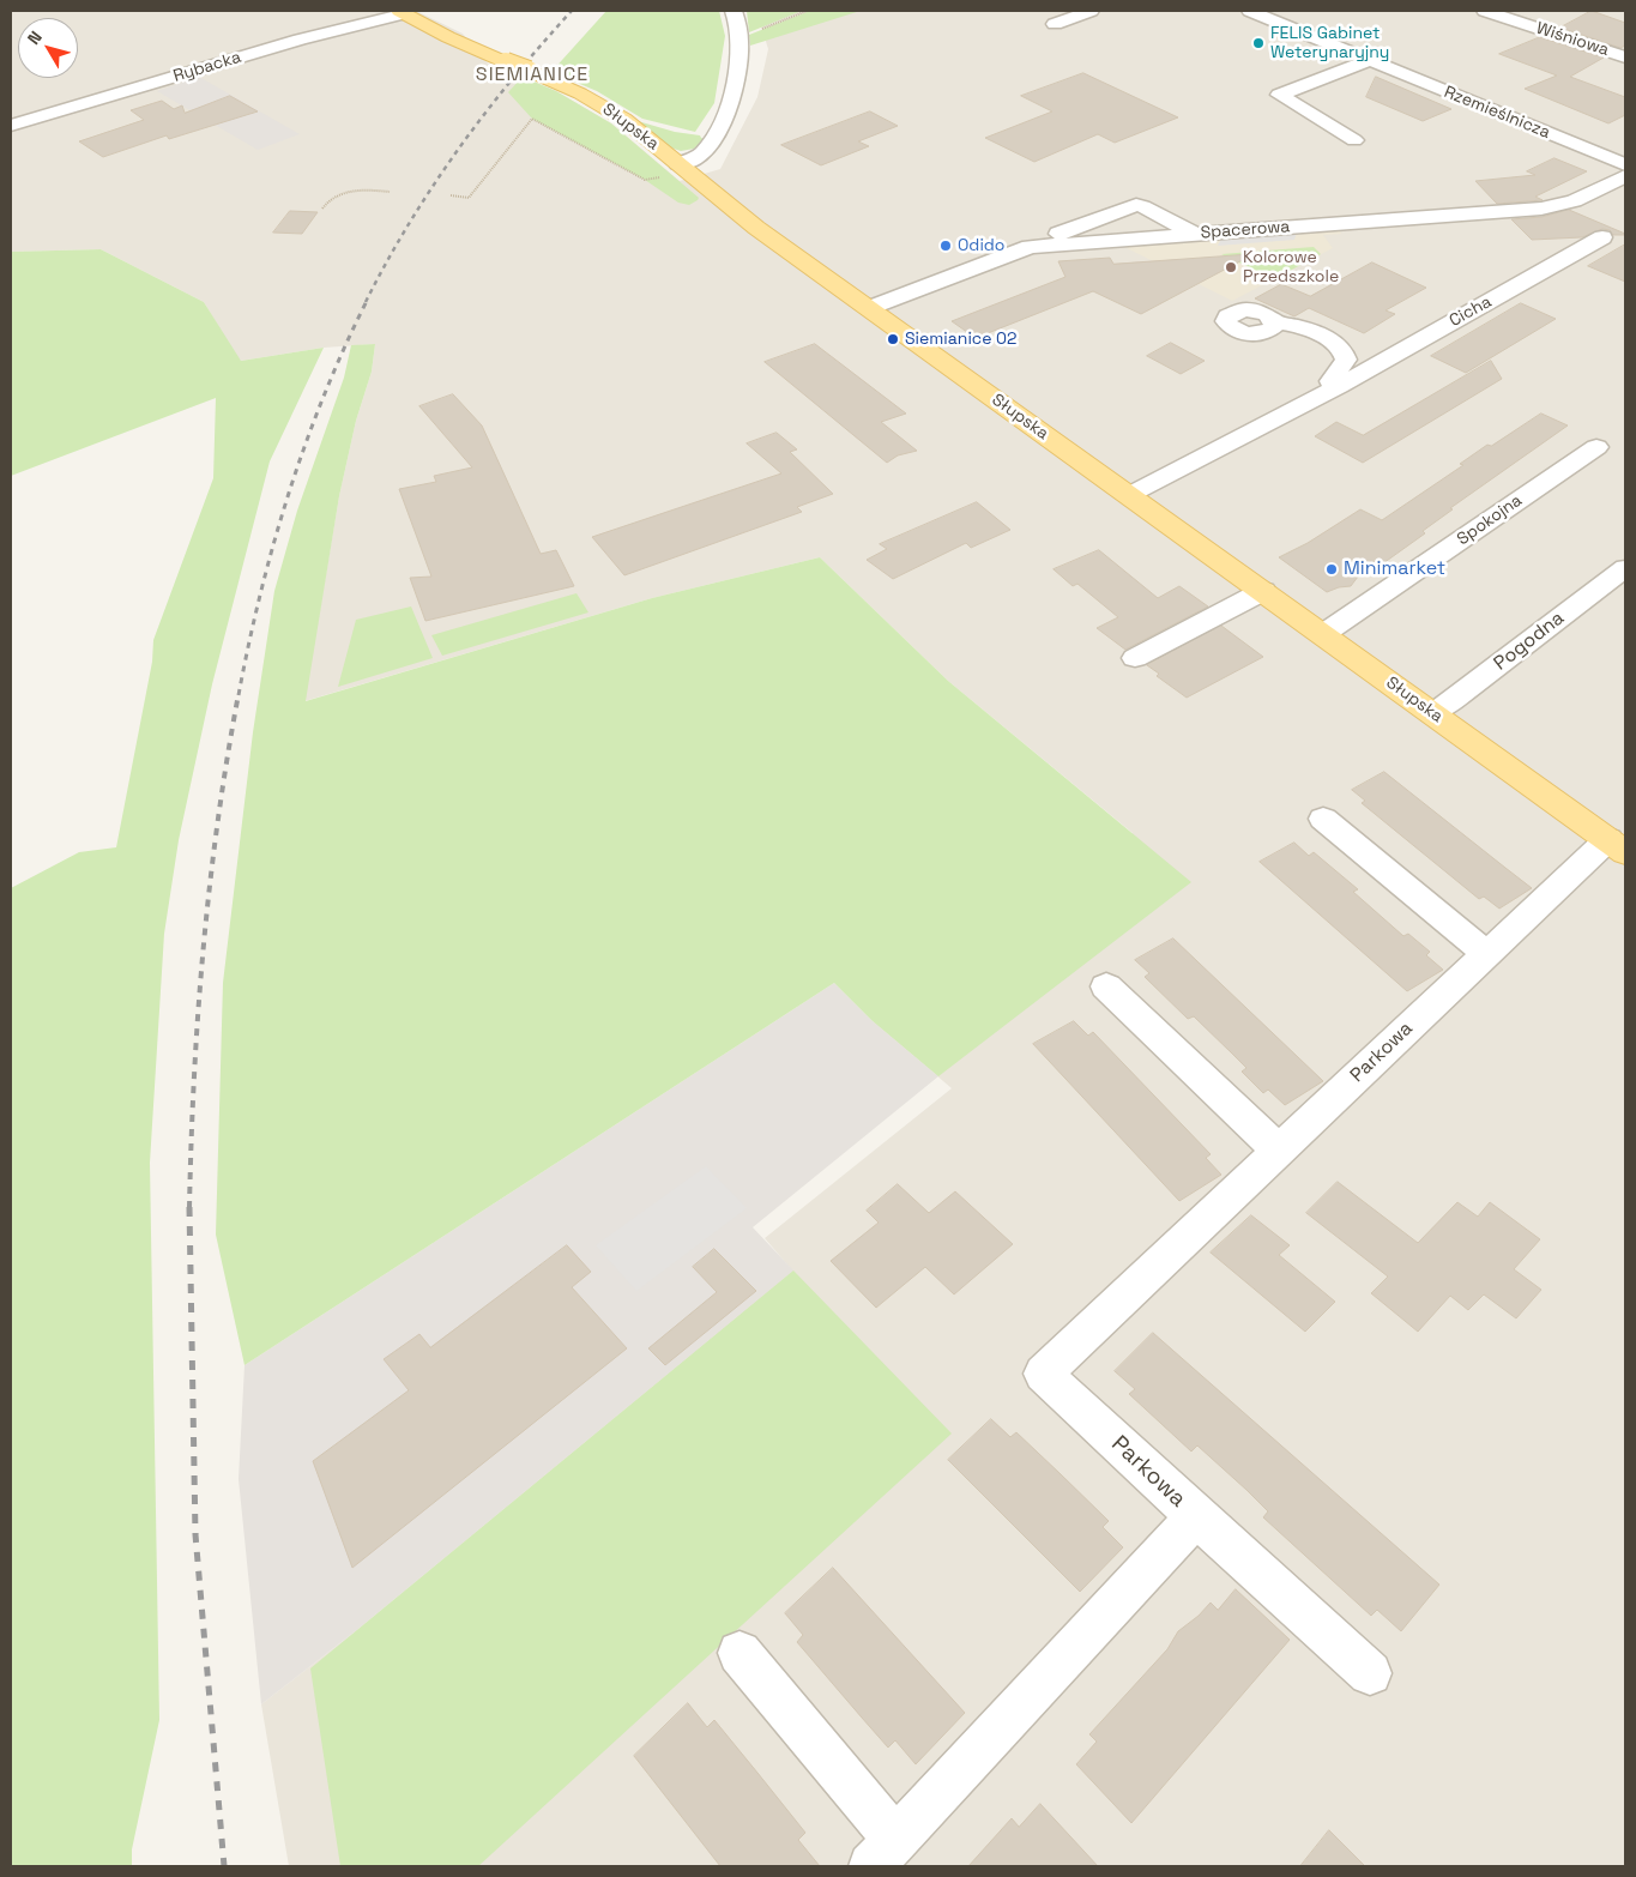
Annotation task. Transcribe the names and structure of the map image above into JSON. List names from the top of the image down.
{
  "streets": {
    "main road": ["Słupska"],
    "street": [
      "Wiśniowa",
      "Rybacka",
      "Rzemieślnicza",
      "Spacerowa",
      "Cicha",
      "Spokojna",
      "Pogodna",
      "Parkowa"
    ]
  },
  "crossings": [
    ["Rybacka", "Słupska"],
    ["Słupska", "Spacerowa"],
    ["Słupska", "Cicha"],
    ["Słupska", "Spokojna"],
    ["Słupska", "Pogodna"],
    ["Słupska", "Parkowa"]
  ],
  "districts": ["SIEMIANICE"],
  "places": [
    "FELIS Gabinet Weterynaryjny",
    "Odido",
    "Kolorowe Przedszkole",
    "Siemianice 02",
    "Minimarket"
  ],
  "north": "top left"
}
